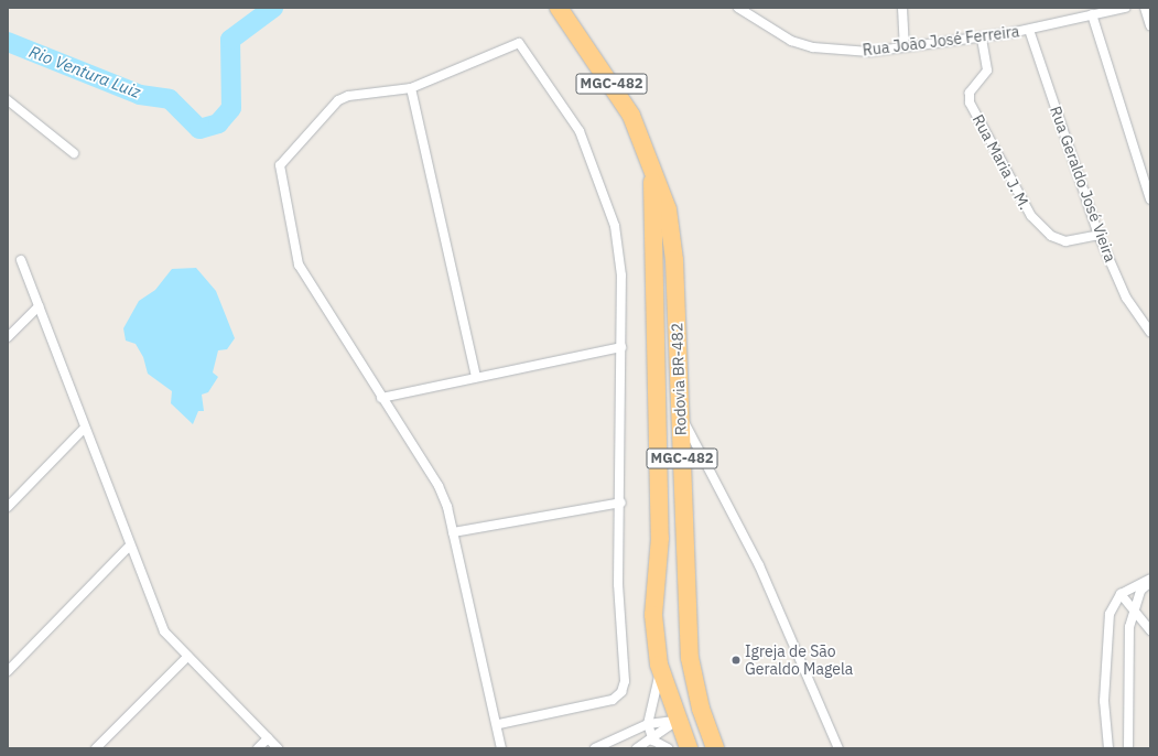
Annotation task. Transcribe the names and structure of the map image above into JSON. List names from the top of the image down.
{
  "streets": {
    "highway": ["MGC-482", "Rodovia BR-482"],
    "street": ["Rua João José Ferreira", "Rua Maria J. M.", "Rua Geraldo José Vieira"]
  },
  "crossings": [
    ["Rua João José Ferreira", "Rua Maria J. M."],
    ["Rua João José Ferreira", "Rua Geraldo José Vieira"],
    ["Rua Maria J. M.", "Rua Geraldo José Vieira"]
  ],
  "water": ["Rio Ventura Luiz"],
  "places": ["Igreja de São Geraldo Magela"]
}
